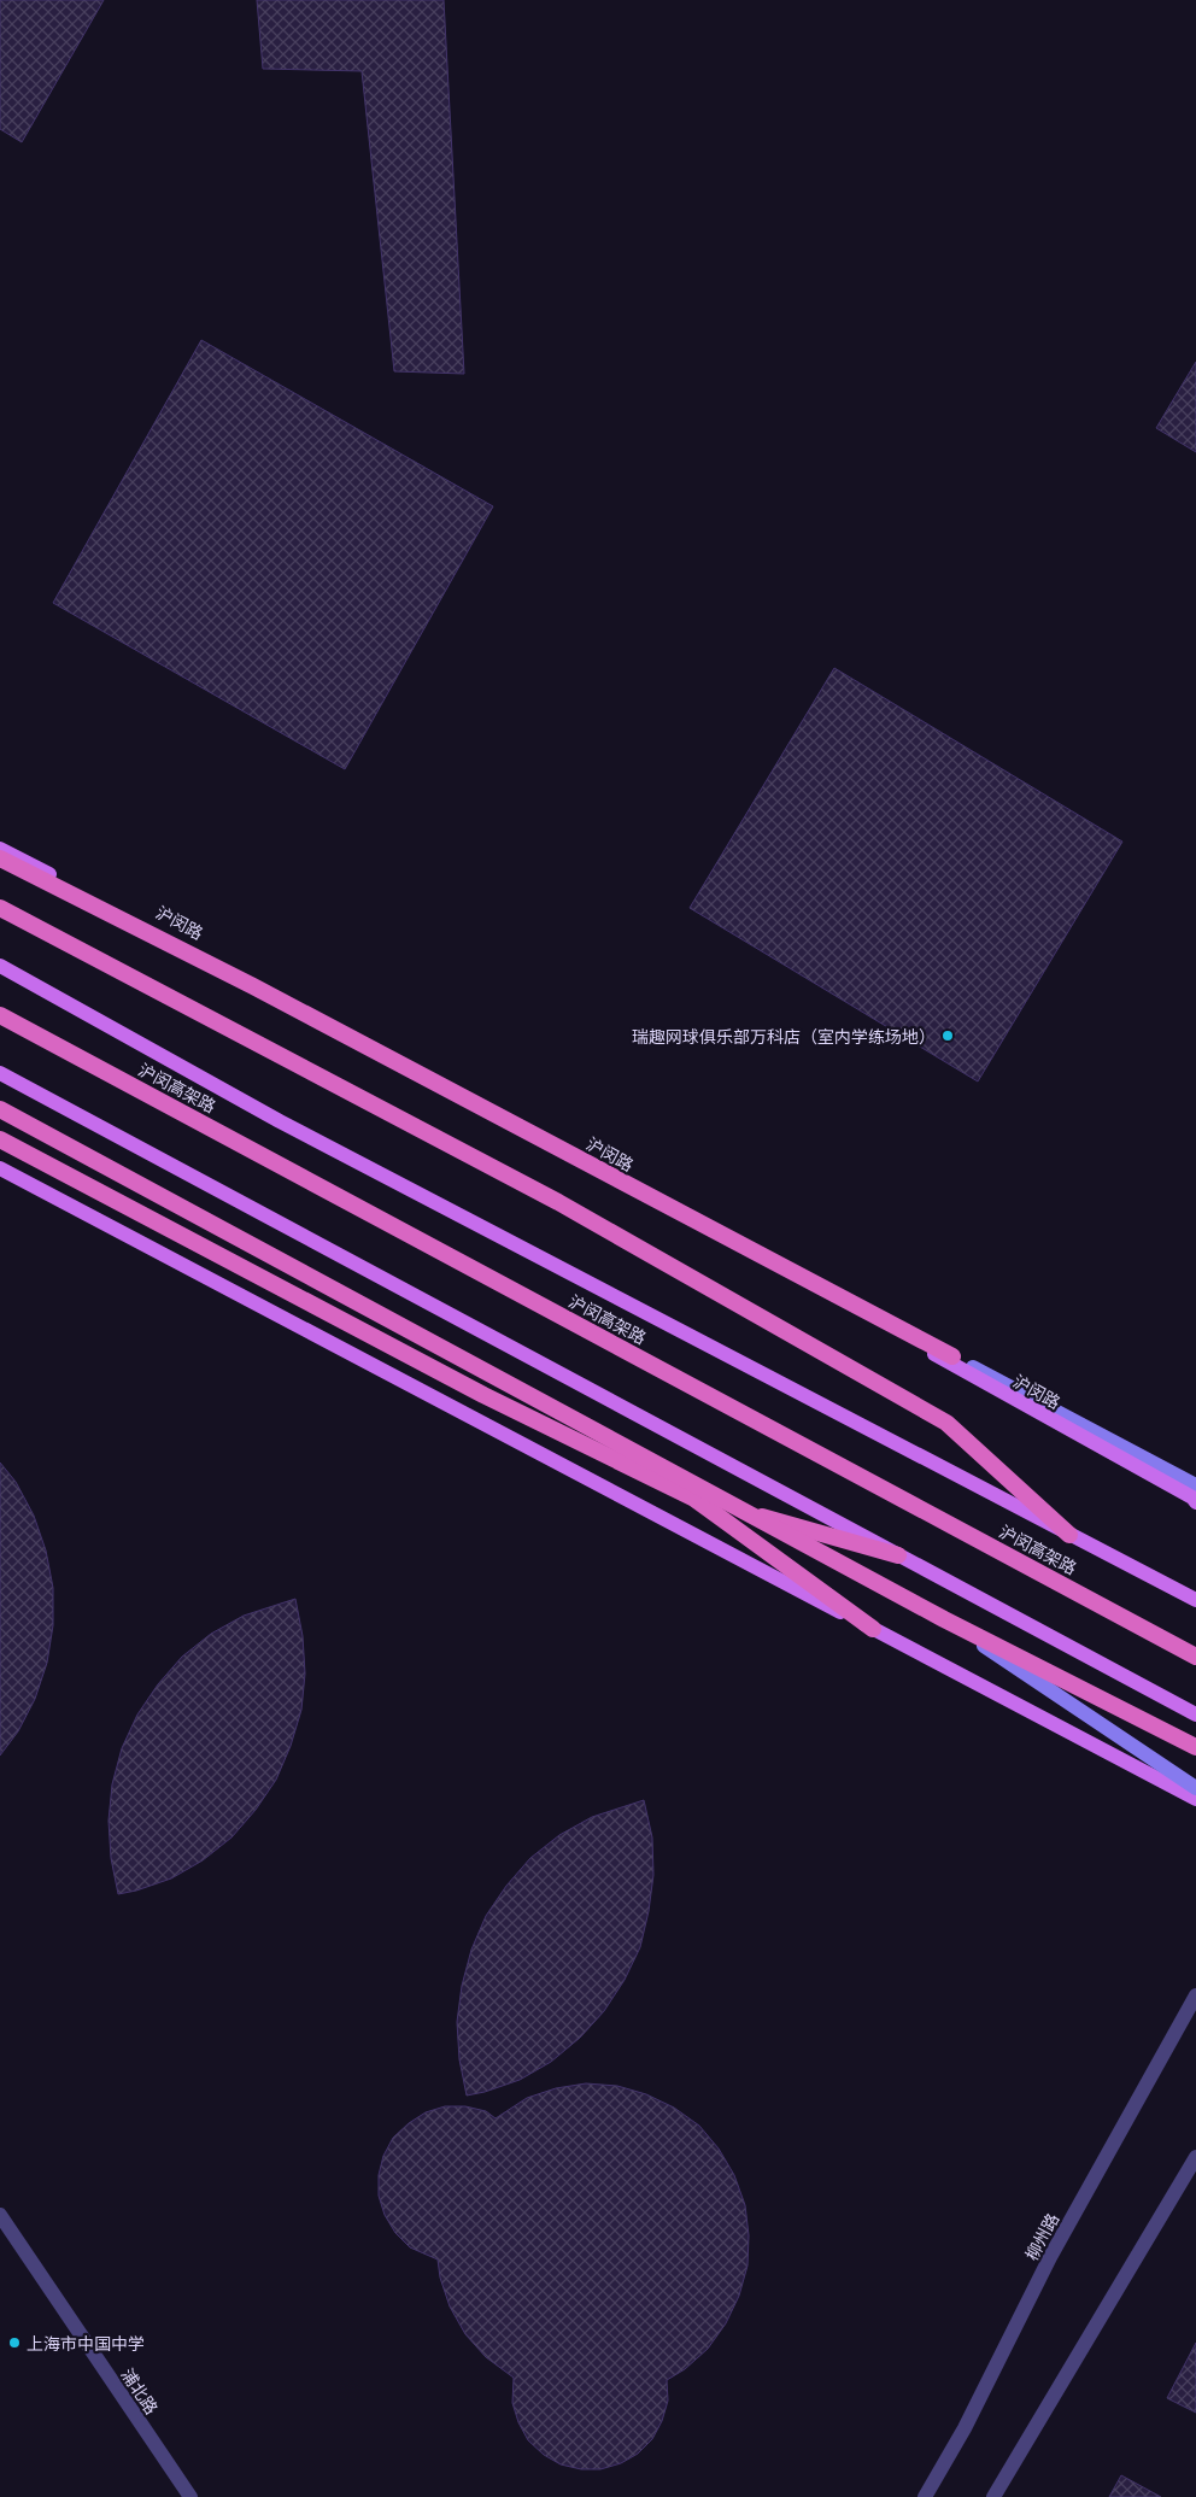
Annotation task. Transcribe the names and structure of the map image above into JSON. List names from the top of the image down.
{
  "streets": {
    "highway": ["沪闵高架路"],
    "main road": ["沪闵路"],
    "street": ["柳州路", "浦北路"]
  },
  "places": ["瑞趣网球俱乐部万科店（室内学练场地）", "上海市中国中学"]
}
